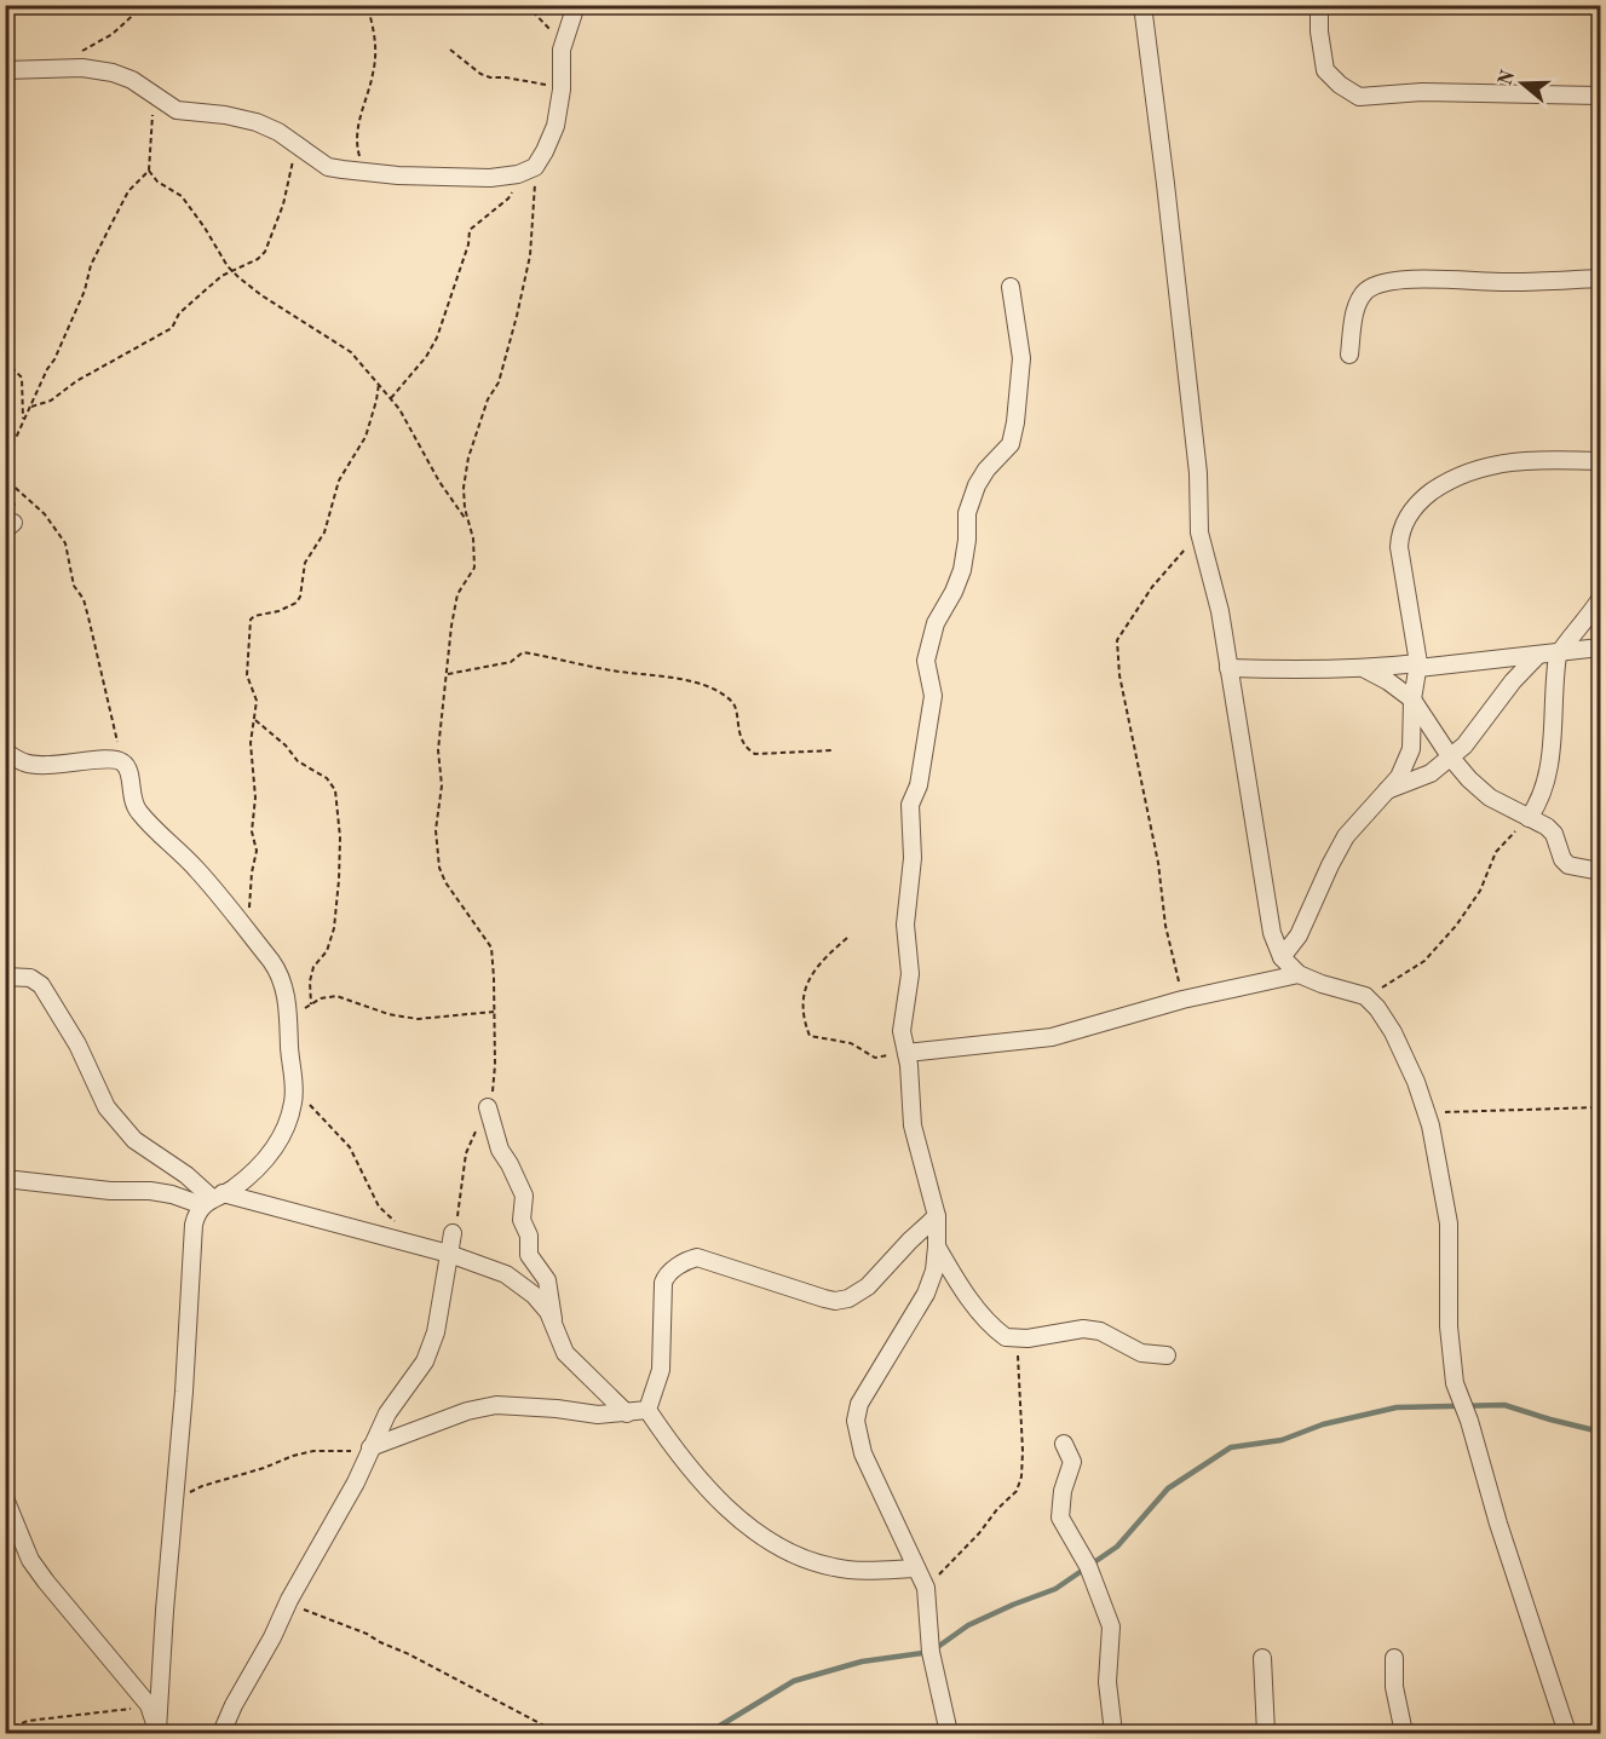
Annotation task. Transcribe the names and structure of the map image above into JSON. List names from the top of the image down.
{
  "north": "left"
}
